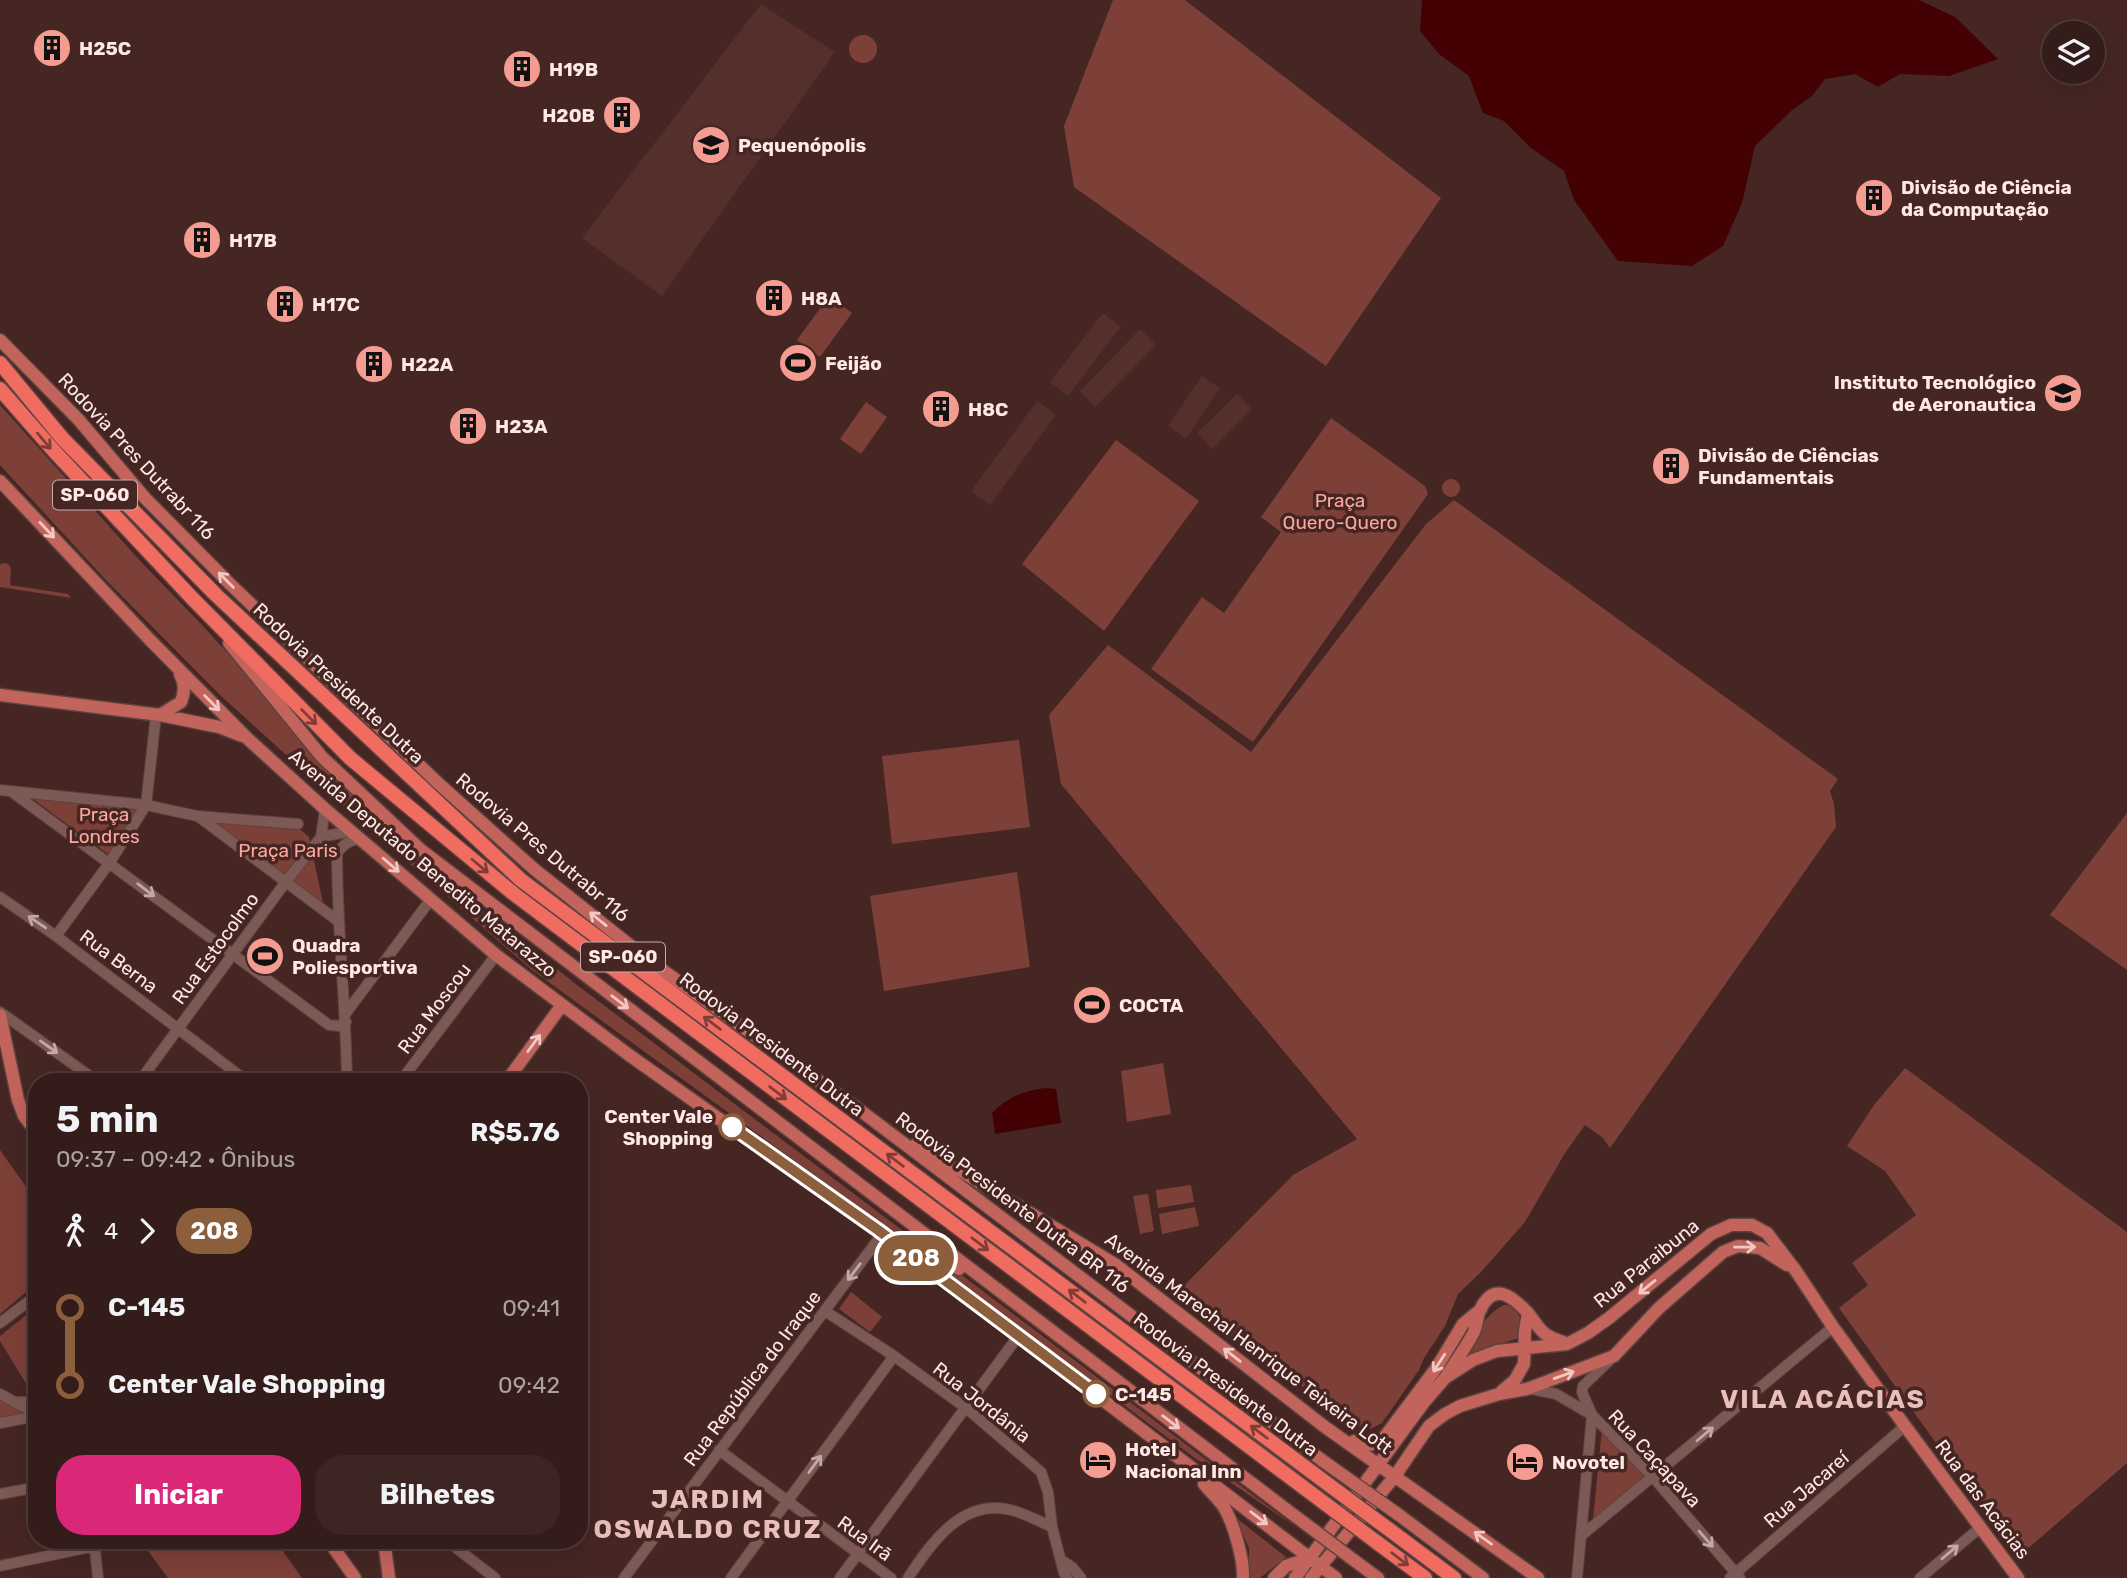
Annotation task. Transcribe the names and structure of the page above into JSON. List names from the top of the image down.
{
  "streets": {
    "highway": ["SP-060", "Rodovia Presidente Dutra"],
    "main road": [
      "Rodovia Pres Dutrabr 116",
      "Avenida Deputado Benedito Matarazzo",
      "Rodovia Presidente Dutra BR 116",
      "Rua Paraibuna",
      "Avenida Marechal Henrique Teixeira Lott",
      "Rua das Acácias"
    ],
    "street": [
      "Rua Estocolmo",
      "Rua Berna",
      "Rua Moscou",
      "Rua República do Iraque",
      "Rua Jordânia",
      "Rua Caçapava",
      "Rua Jacareí",
      "Rua Irã"
    ]
  },
  "crossings": [
    ["Rodovia Pres Dutrabr 116", "Rodovia Presidente Dutra BR 116"],
    ["Rodovia Pres Dutrabr 116", "Avenida Marechal Henrique Teixeira Lott"],
    ["Avenida Deputado Benedito Matarazzo", "Rua Moscou"],
    ["Avenida Deputado Benedito Matarazzo", "Rua Paraibuna"],
    ["Avenida Deputado Benedito Matarazzo", "Rua República do Iraque"],
    ["Rua Estocolmo", "Rua Berna"],
    ["Rodovia Presidente Dutra BR 116", "Avenida Marechal Henrique Teixeira Lott"],
    ["Rua Paraibuna", "Avenida Marechal Henrique Teixeira Lott"],
    ["Rua Paraibuna", "Rua Caçapava"],
    ["Rua Paraibuna", "Rua das Acácias"],
    ["Rua República do Iraque", "Rua Jordânia"],
    ["Rua República do Iraque", "Rua Irã"],
    ["Rua Caçapava", "Rua Jacareí"],
    ["Rua Jacareí", "Rua das Acácias"]
  ],
  "one_way": ["Rua Caçapava"],
  "districts": ["VILA ACÁCIAS", "JARDIM OSWALDO CRUZ"],
  "parks": ["Praça Quero-Quero", "Praça Londres", "Praça Paris"],
  "places": {
    "building": [
      "H25C",
      "H19B",
      "H20B",
      "Divisão de Ciência da Computação",
      "H17B",
      "H8A",
      "H17C",
      "H22A",
      "H8C",
      "H23A",
      "Divisão de Ciências Fundamentais"
    ],
    "school or university": ["Pequenópolis", "Instituto Tecnológico de Aeronautica"],
    "sports": ["Feijão", "Quadra Poliesportiva", "COCTA"],
    "other": ["Center Vale Shopping", "C-145"],
    "hotel": ["Hotel Nacional Inn", "Novotel"]
  },
  "lines": ["bus line 208"],
  "page": {
    "on_map": "208",
    "heading": ["5 min", "09:37 – 09:42 · Ônibus", "R$5.76"],
    "legs": ["4", "208"],
    "list": [
      {
        "name": "C-145",
        "value": "09:41"
      },
      {
        "name": "Center Vale Shopping",
        "value": "09:42"
      }
    ],
    "buttons": ["Iniciar", "Bilhetes"]
  }
}
